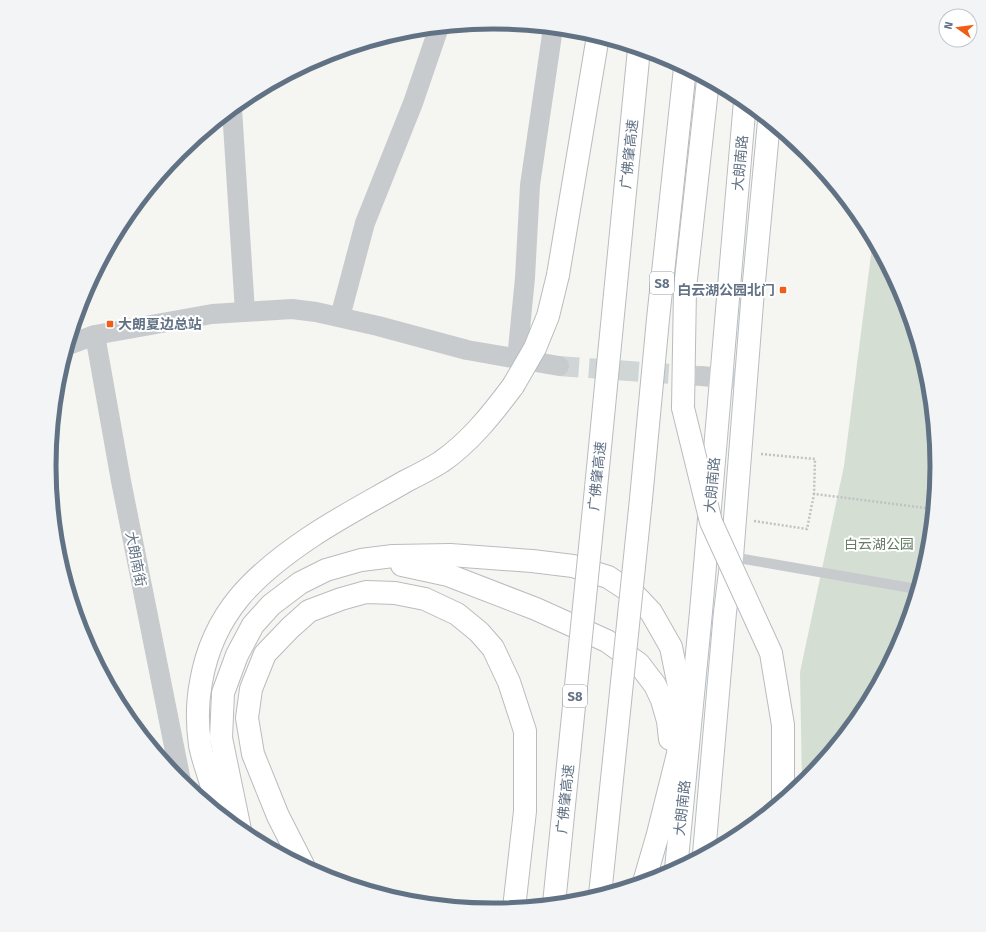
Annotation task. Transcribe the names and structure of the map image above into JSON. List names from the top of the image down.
{
  "streets": {
    "main road": ["广佛肇高速", "大朗南路", "S8"],
    "street": ["大朗南街"]
  },
  "parks": ["白云湖公园"],
  "places": {
    "transit": ["白云湖公园北门", "大朗夏边总站"]
  },
  "north": "left"
}
